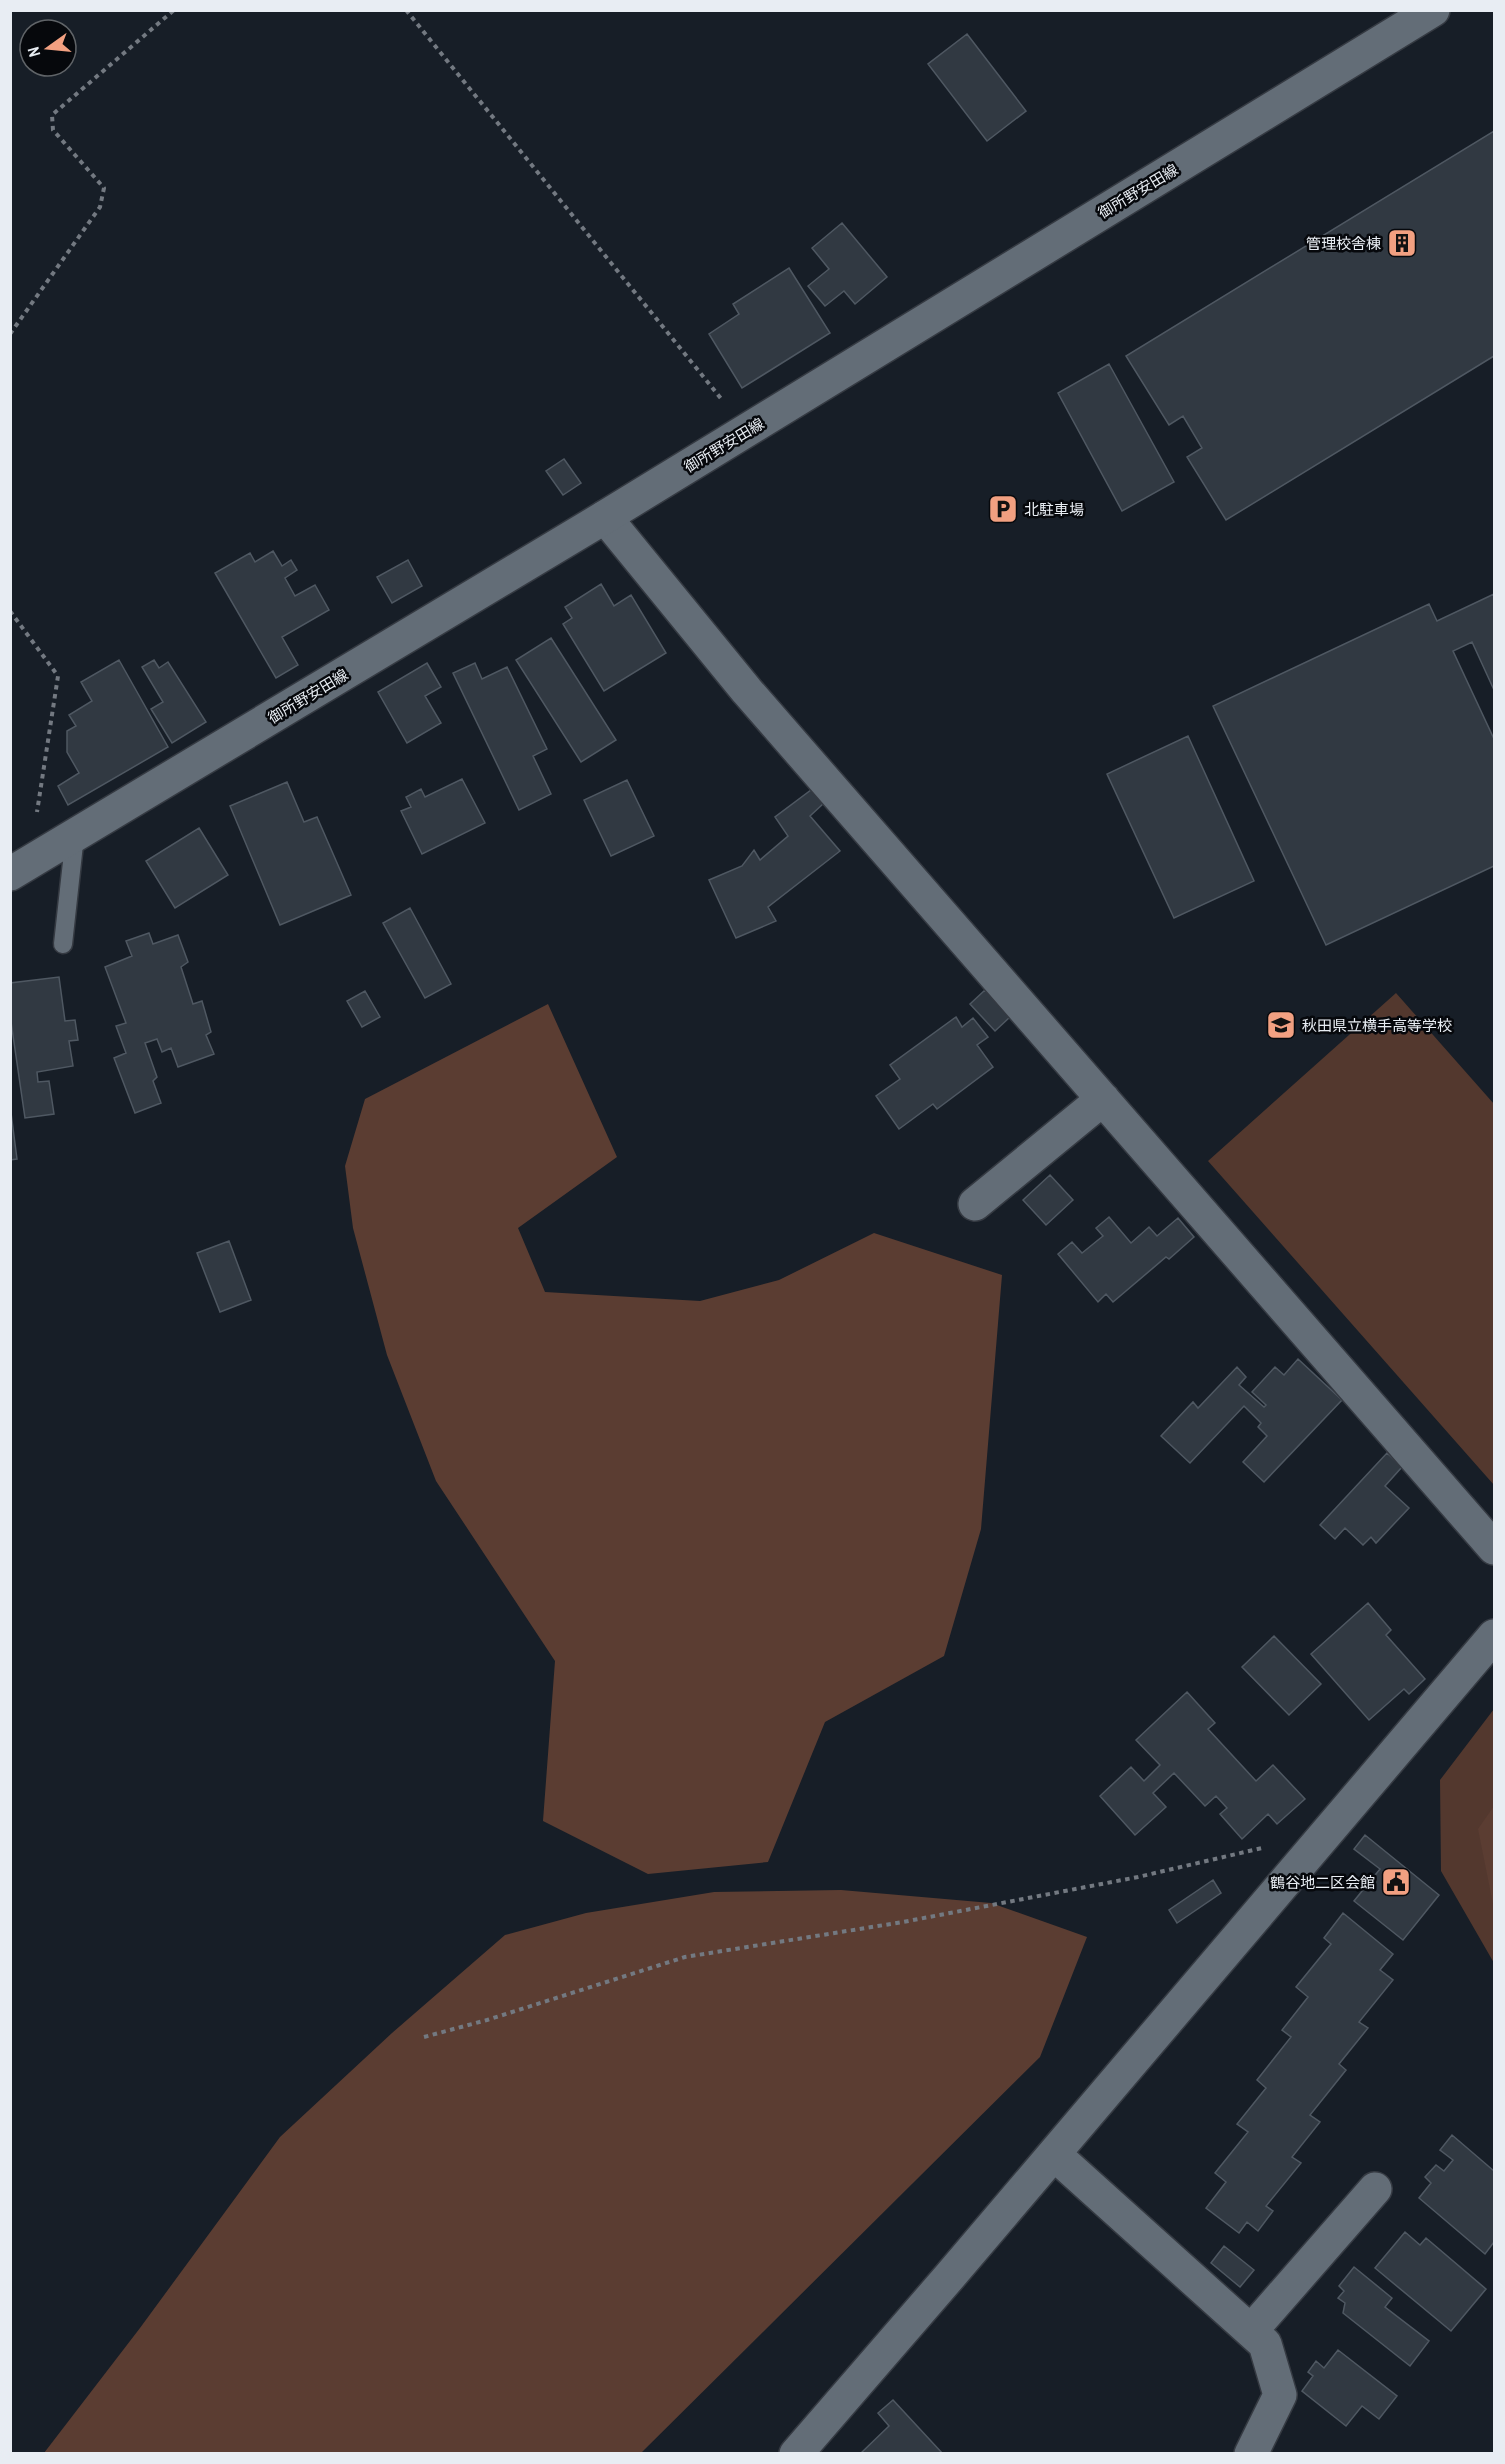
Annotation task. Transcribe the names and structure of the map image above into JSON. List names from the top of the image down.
{
  "streets": {
    "street": ["御所野安田線"]
  },
  "places": {
    "building": ["管理校舎棟"],
    "parking": ["北駐車場"],
    "school or university": ["秋田県立横手高等学校"],
    "public building": ["鶴谷地二区会館"]
  },
  "north": "left"
}
